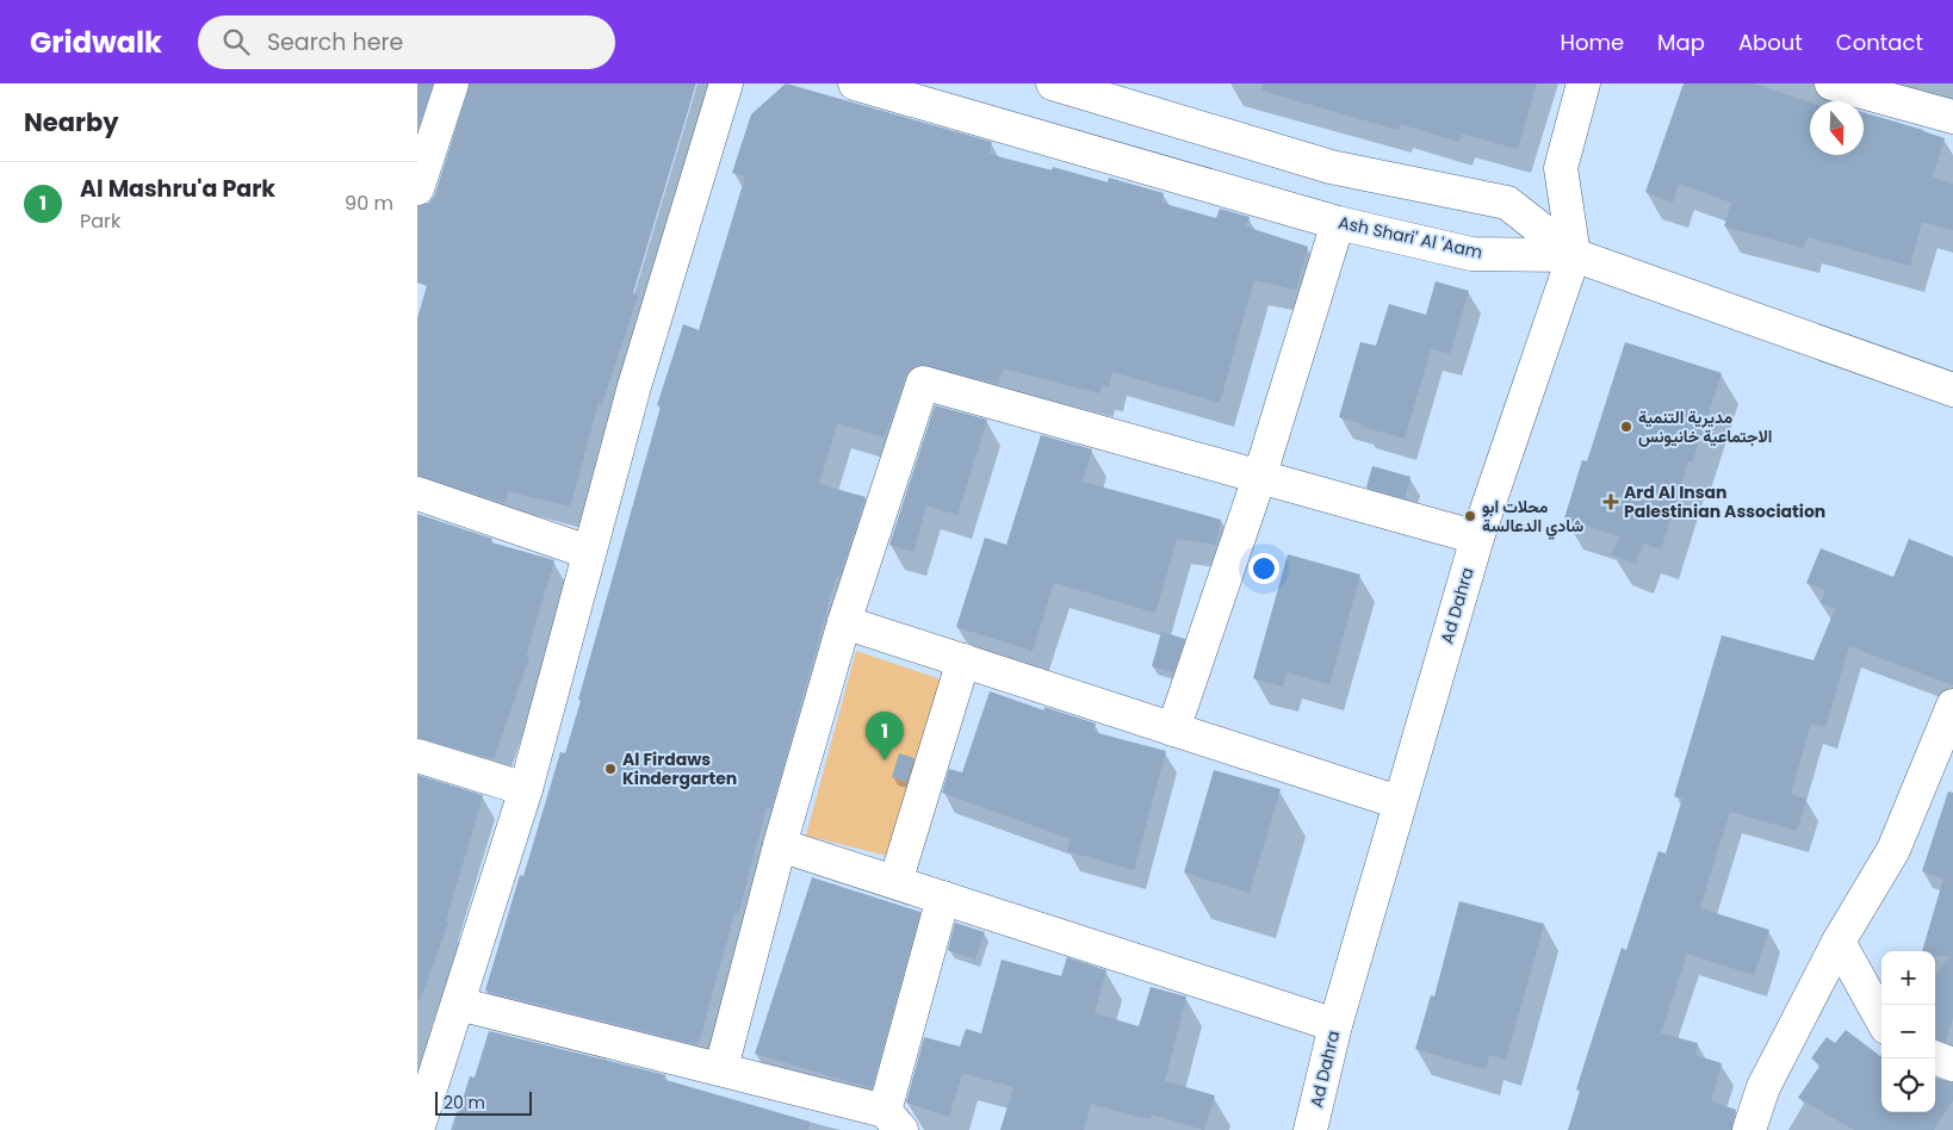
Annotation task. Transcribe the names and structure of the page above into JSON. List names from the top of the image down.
{
  "streets": {
    "street": ["Ash Shari' Al 'Aam", "Ad Dahra"]
  },
  "crossings": [
    ["Ash Shari' Al 'Aam", "Ad Dahra"]
  ],
  "places": {
    "other": ["مديرية التنمية الاجتماعية خانيونس", "محلات ابو شادي الدعالسة", "Al Firdaws Kindergarten"],
    "health": ["Ard Al Insan Palestinian Association"]
  },
  "scale_bar": "20 m",
  "north": "bottom",
  "page": {
    "header": "Gridwalk",
    "search": "Search here",
    "nav": [
      "Home",
      "Map",
      "About",
      "Contact"
    ],
    "heading": "Nearby",
    "list": [
      {
        "mark": "1",
        "name": "Al Mashru'a Park",
        "note": "Park",
        "value": "90 m"
      }
    ],
    "pins": "1",
    "map_buttons": ["+", "−"],
    "scale": "20 m"
  }
}
